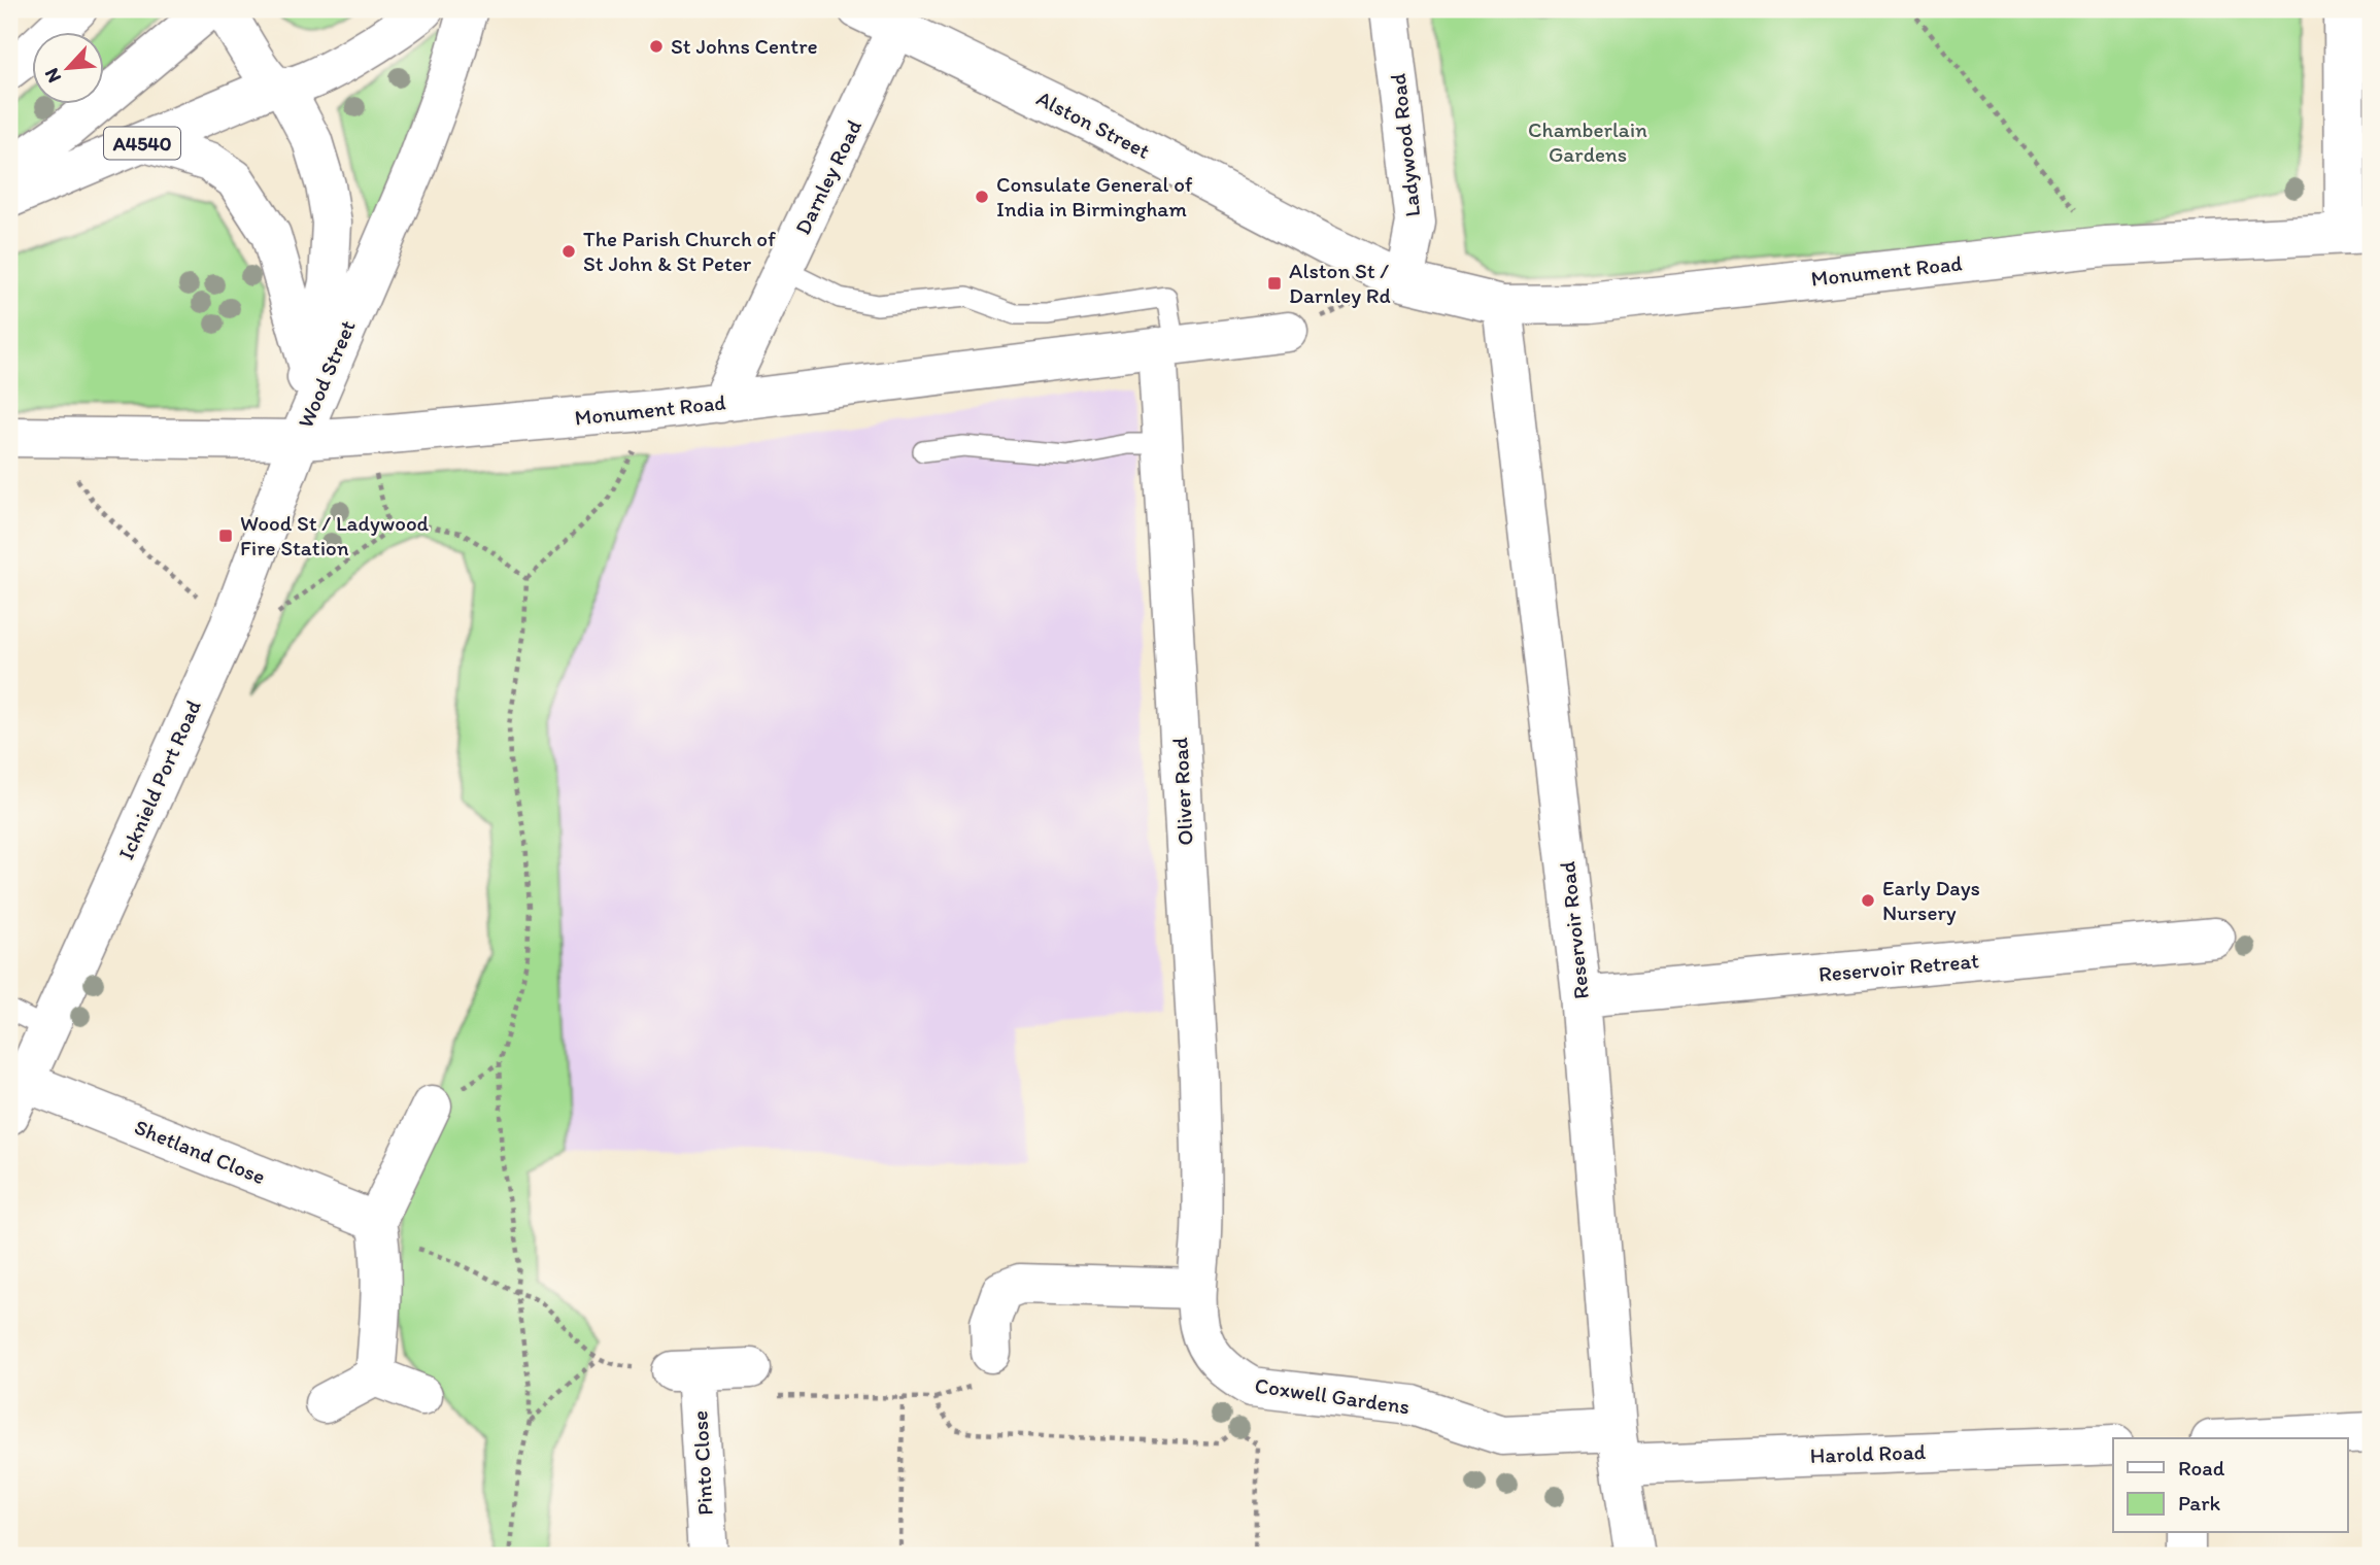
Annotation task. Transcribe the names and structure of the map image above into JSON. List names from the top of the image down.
{
  "streets": {
    "main road": [
      "Alston Street",
      "A4540",
      "Ladywood Road",
      "Darnley Road",
      "Monument Road",
      "Wood Street",
      "Icknield Port Road",
      "Oliver Road",
      "Reservoir Road",
      "Reservoir Retreat",
      "Shetland Close",
      "Coxwell Gardens",
      "Harold Road",
      "Pinto Close"
    ]
  },
  "crossings": [
    ["Alston Street", "Ladywood Road"],
    ["Alston Street", "Darnley Road"],
    ["Alston Street", "Monument Road"],
    ["A4540", "Wood Street"],
    ["Ladywood Road", "Monument Road"],
    ["Darnley Road", "Monument Road"],
    ["Monument Road", "Wood Street"],
    ["Monument Road", "Icknield Port Road"],
    ["Monument Road", "Oliver Road"],
    ["Monument Road", "Reservoir Road"],
    ["Wood Street", "Icknield Port Road"],
    ["Icknield Port Road", "Shetland Close"],
    ["Oliver Road", "Coxwell Gardens"],
    ["Reservoir Road", "Reservoir Retreat"],
    ["Reservoir Road", "Coxwell Gardens"],
    ["Reservoir Road", "Harold Road"],
    ["Coxwell Gardens", "Harold Road"]
  ],
  "parks": ["Chamberlain Gardens"],
  "places": {
    "other": [
      "St Johns Centre",
      "Consulate General of India in Birmingham",
      "The Parish Church of St John & St Peter",
      "Early Days Nursery"
    ],
    "transit": ["Alston St / Darnley Rd", "Wood St / Ladywood Fire Station"]
  },
  "legend": ["Road", "Park"],
  "north": "bottom left"
}
